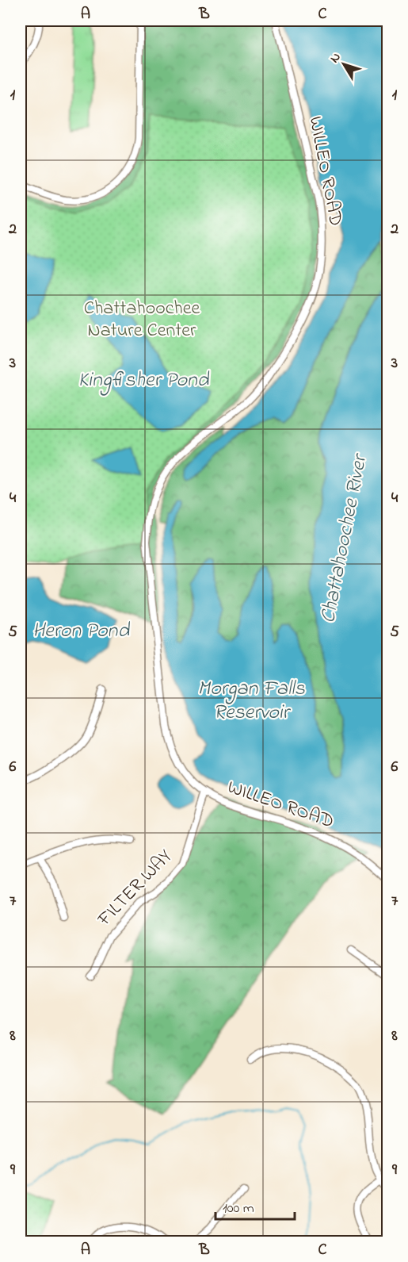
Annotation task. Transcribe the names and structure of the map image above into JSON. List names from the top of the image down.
{
  "streets": {
    "street": ["WILLEO ROAD", "FILTER WAY"]
  },
  "crossings": [
    ["WILLEO ROAD", "FILTER WAY"]
  ],
  "water": [
    "Kingfisher Pond",
    "Chattahoochee River",
    "Heron Pond",
    "Morgan Falls Reservoir"
  ],
  "parks": ["Chattahoochee Nature Center"],
  "scale_bar": "100 m",
  "north": "top left",
  "grid": {
    "columns": ["A", "B", "C"],
    "rows": [
      "1",
      "2",
      "3",
      "4",
      "5",
      "6",
      "7",
      "8",
      "9"
    ]
  }
}
